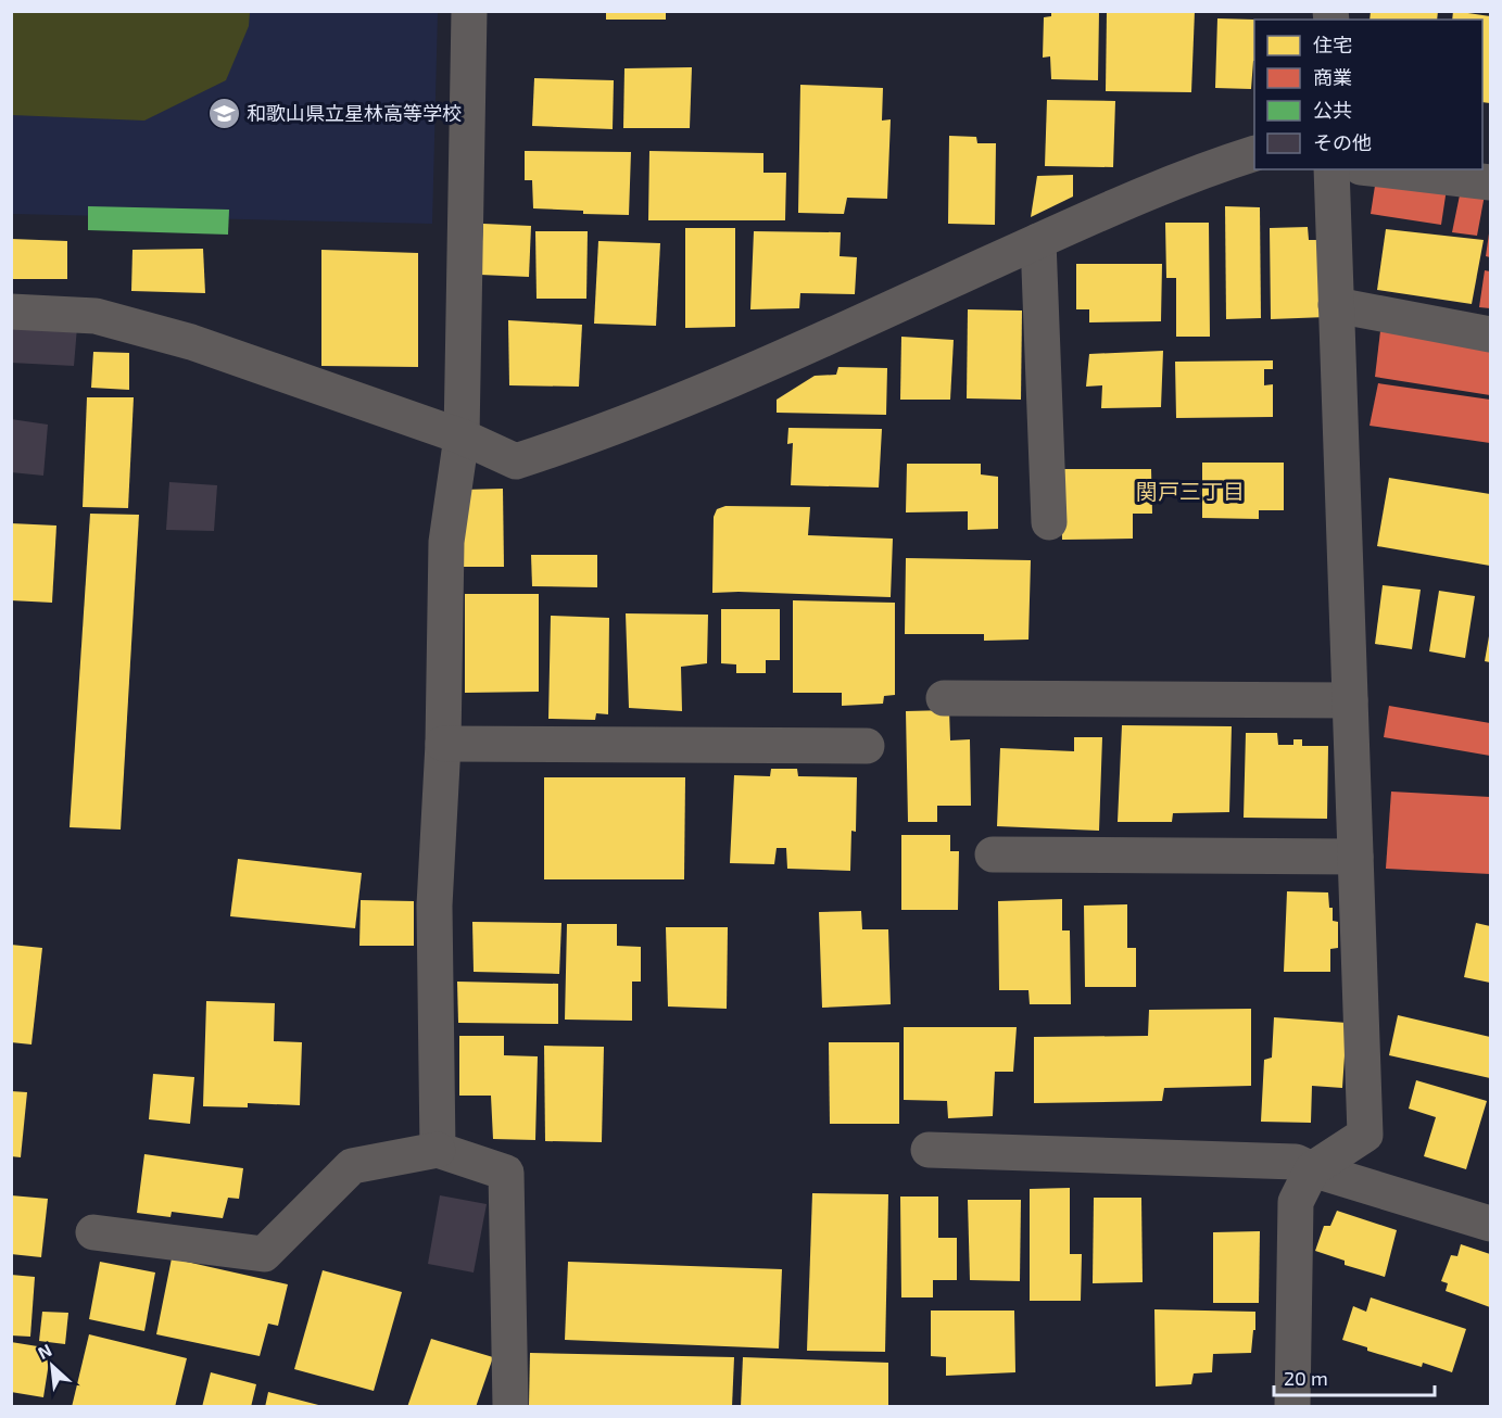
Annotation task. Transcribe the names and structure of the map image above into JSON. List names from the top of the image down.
{
  "districts": ["関戸三丁目"],
  "places": {
    "school or university": ["和歌山県立星林高等学校"]
  },
  "legend": [
    "住宅",
    "商業",
    "公共",
    "その他"
  ],
  "scale_bar": "20 m",
  "north": "top left"
}
